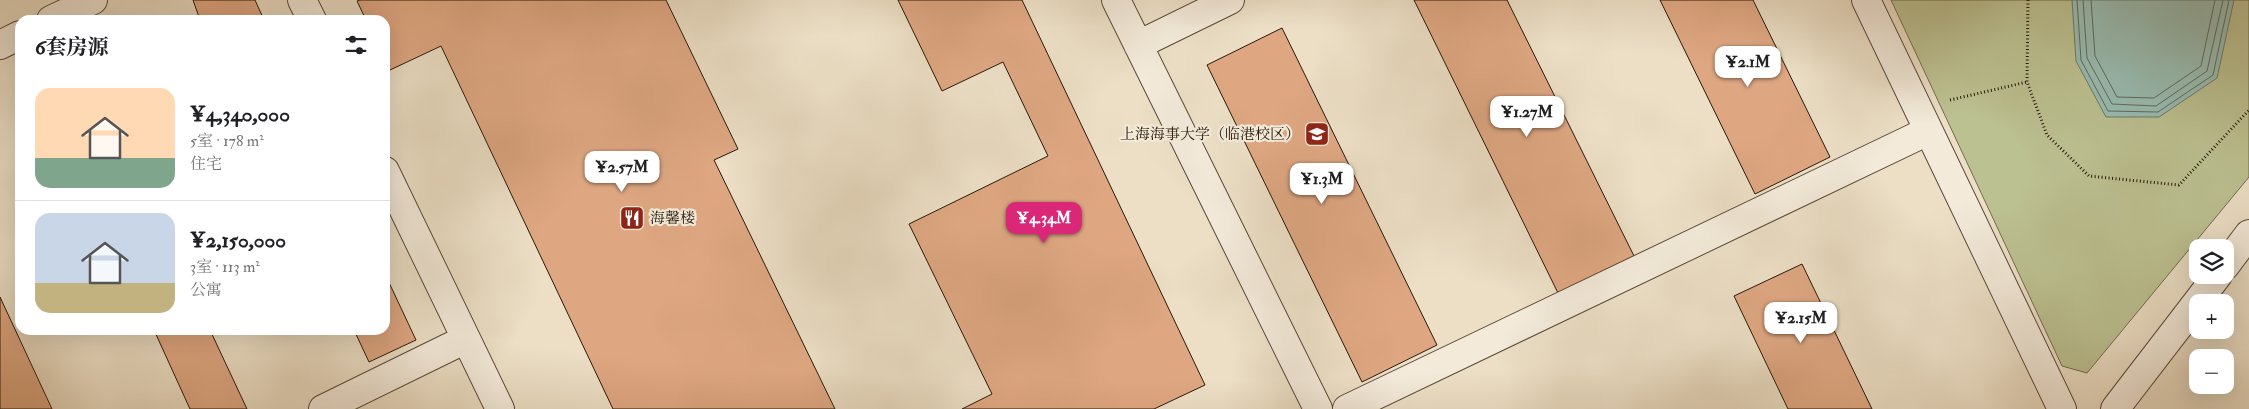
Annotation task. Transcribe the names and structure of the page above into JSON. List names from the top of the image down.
{
  "places": {
    "school or university": ["上海海事大学（临港校区）"],
    "restaurant": ["海馨楼"]
  },
  "page": {
    "heading": "6套房源",
    "price": [
      "¥2.1M",
      "¥1.27M",
      "¥2.57M",
      "¥1.3M",
      "¥4.34M",
      "¥2.15M"
    ],
    "list": [
      {
        "name": "¥4,340,000",
        "note": "5室 · 178 m² · 住宅"
      },
      {
        "name": "¥2,150,000",
        "note": "3室 · 113 m² · 公寓"
      }
    ],
    "map_buttons": ["+", "−"]
  }
}
